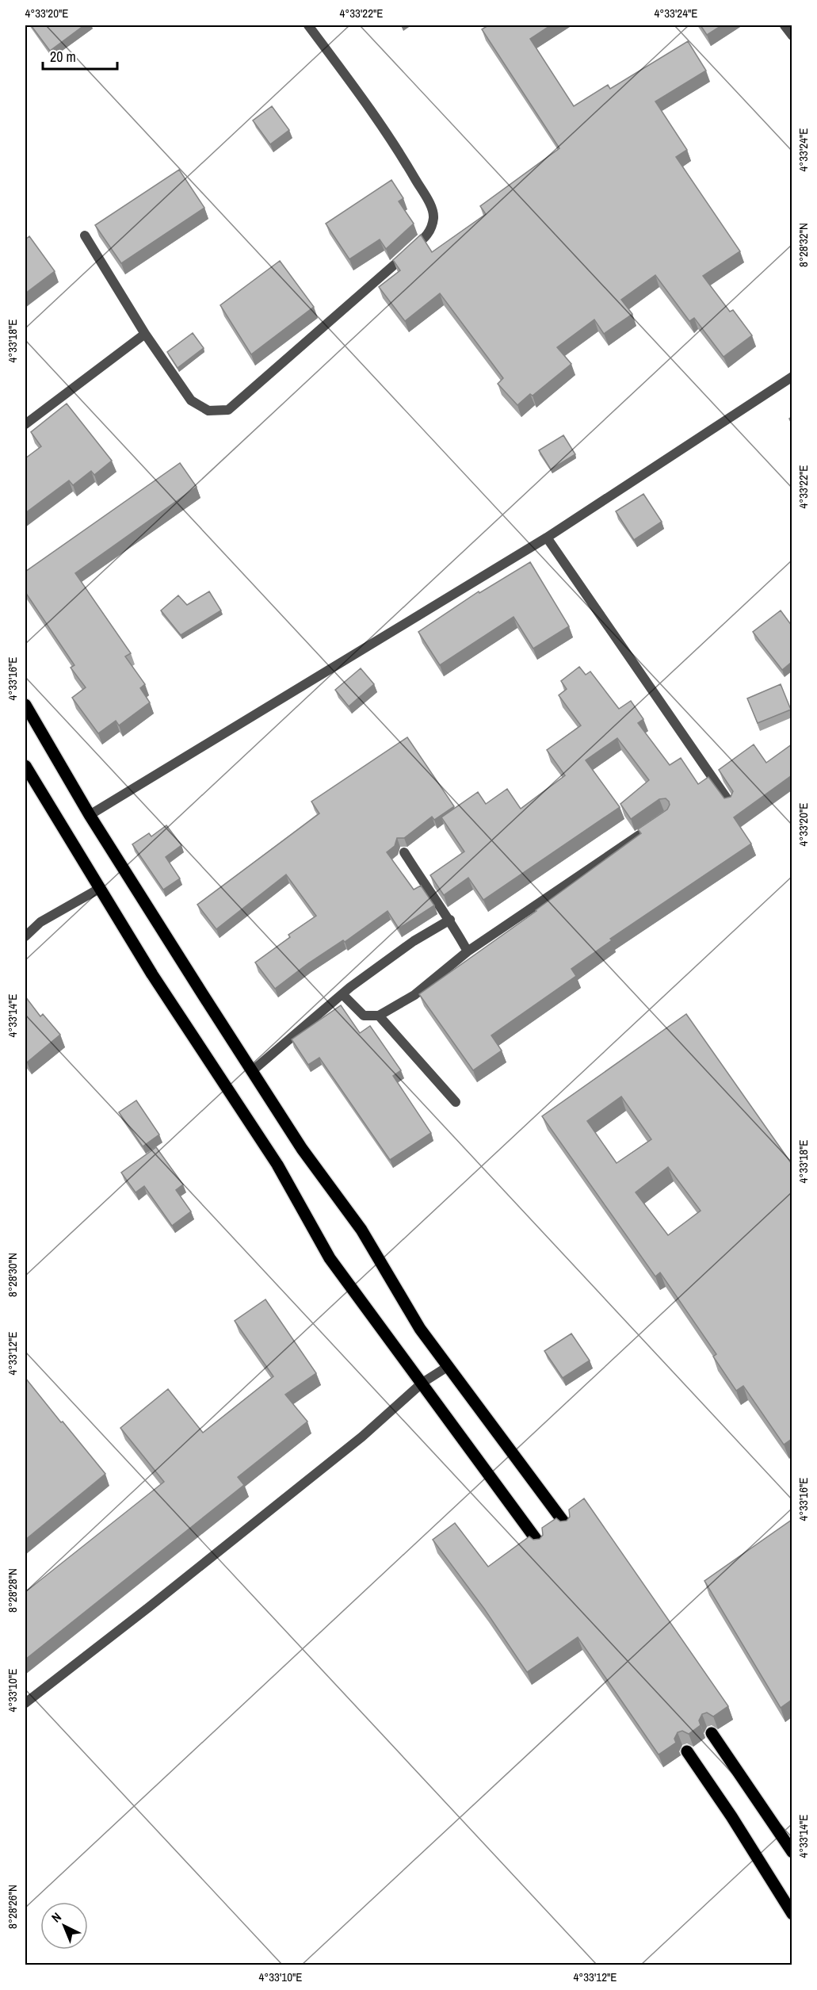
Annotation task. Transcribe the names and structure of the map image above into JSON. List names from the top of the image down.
{
  "scale_bar": "20 m",
  "north": "top left",
  "coordinates": [
    "4°33'20\"E",
    "4°33'22\"E",
    "4°33'24\"E",
    "8°28'32\"N",
    "4°33'18\"E",
    "4°33'16\"E",
    "4°33'14\"E",
    "8°28'30\"N",
    "4°33'12\"E",
    "8°28'28\"N",
    "4°33'10\"E",
    "8°28'26\"N"
  ]
}
